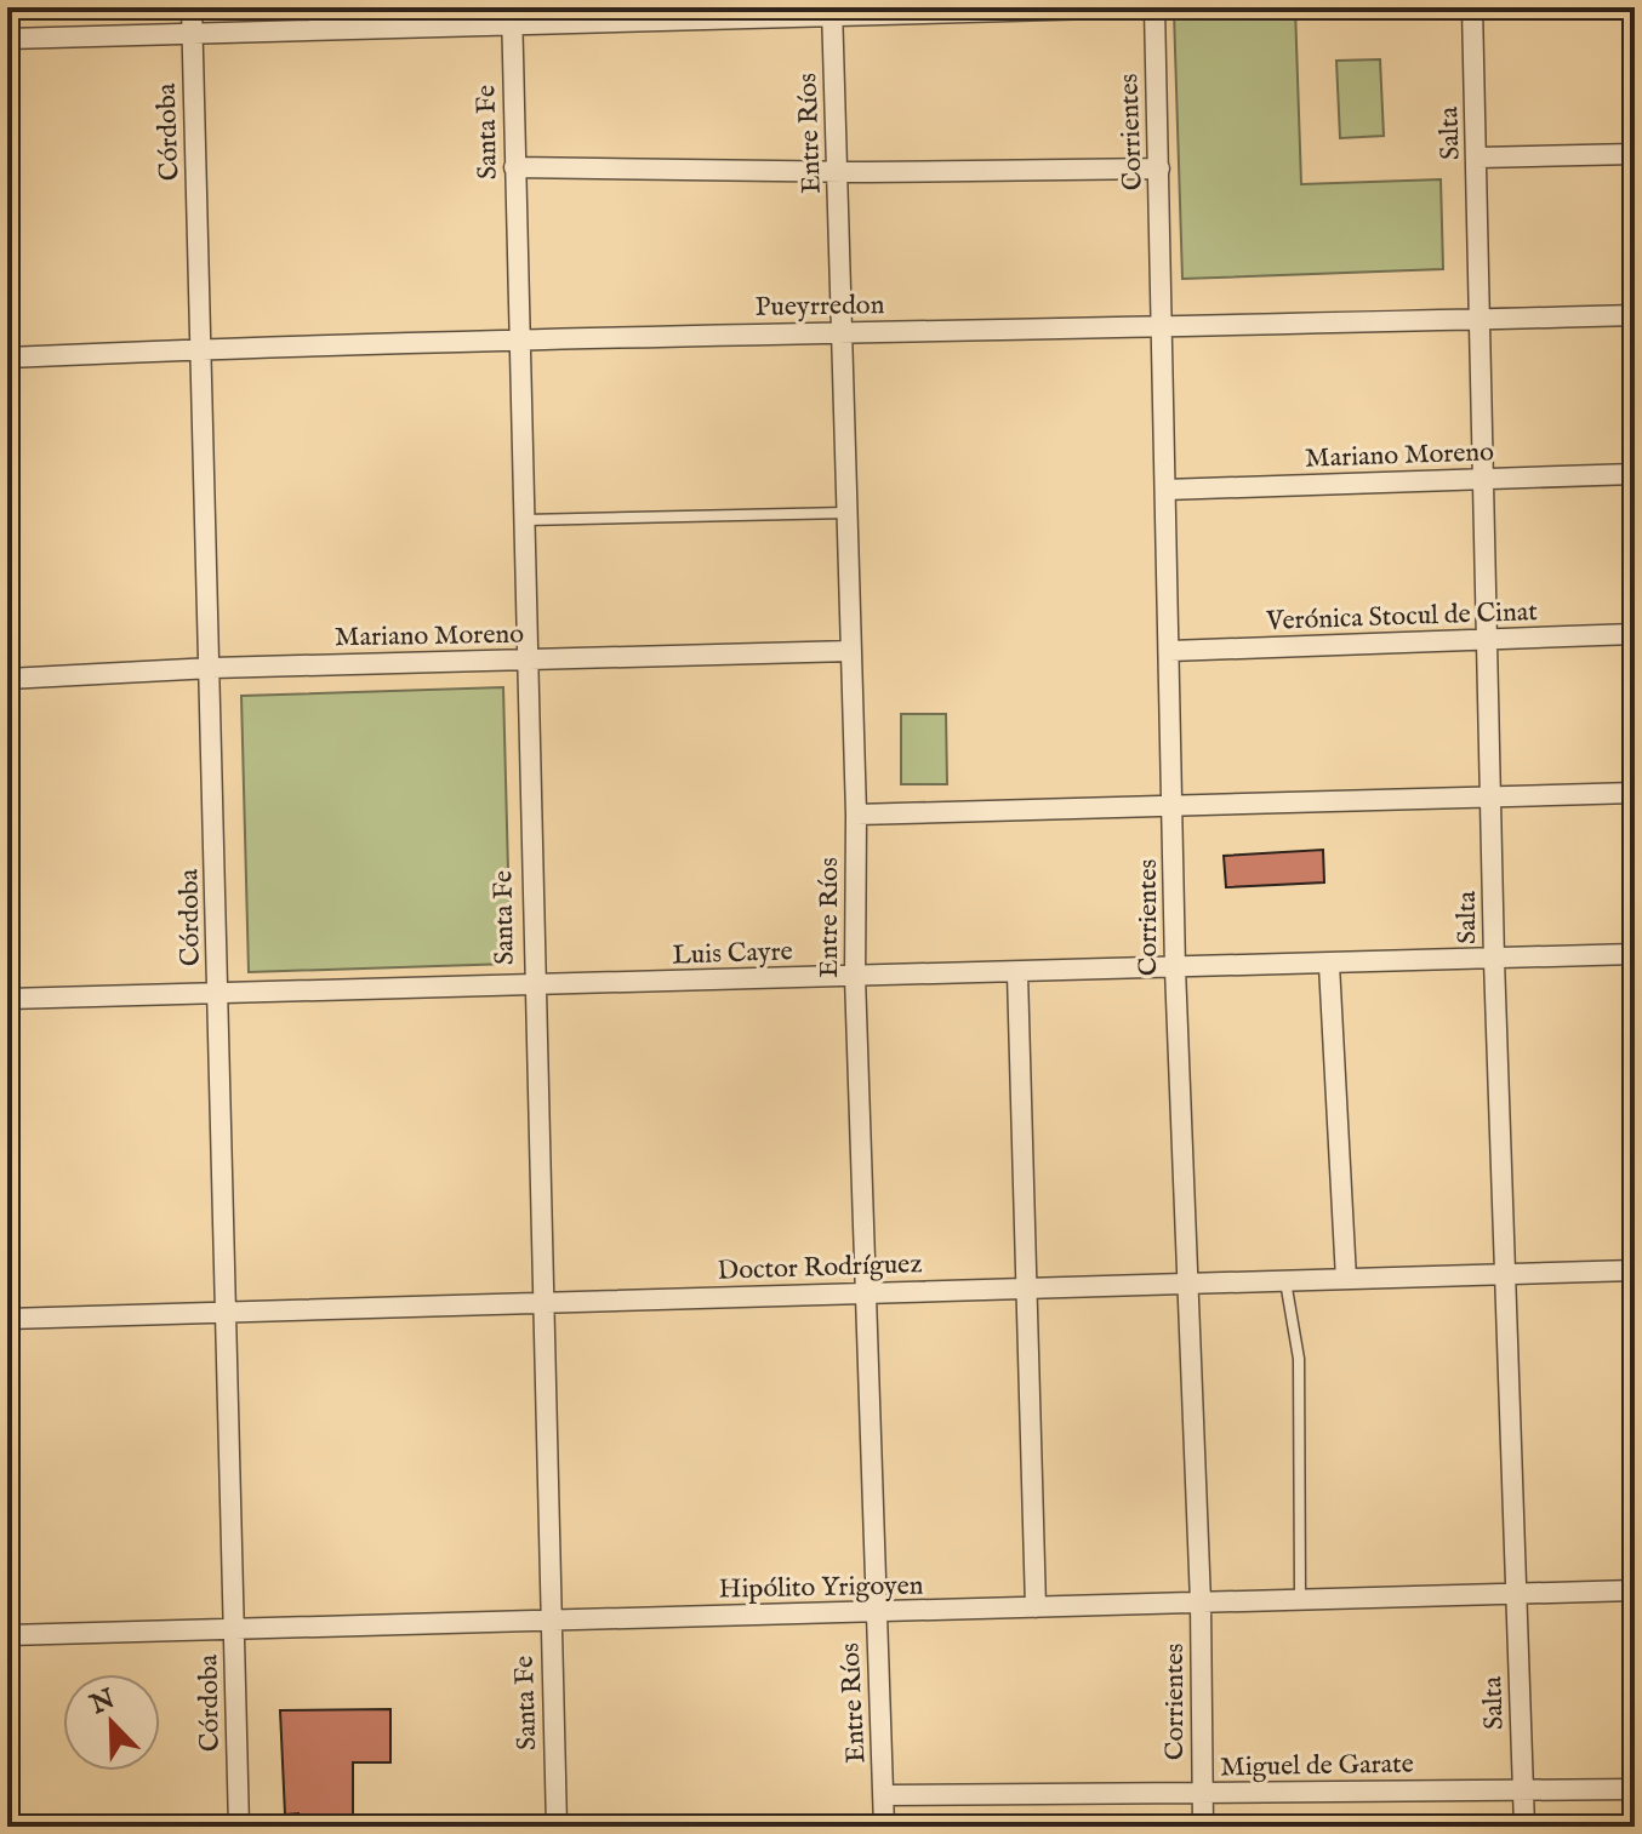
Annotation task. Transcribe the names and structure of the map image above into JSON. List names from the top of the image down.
{
  "streets": {
    "street": [
      "Córdoba",
      "Santa Fe",
      "Corrientes",
      "Entre Ríos",
      "Salta",
      "Pueyrredon",
      "Mariano Moreno",
      "Verónica Stocul de Cinat",
      "Luis Cayre",
      "Doctor Rodríguez",
      "Hipólito Yrigoyen",
      "Miguel de Garate"
    ]
  },
  "crossings": [
    ["Córdoba", "Pueyrredon"],
    ["Córdoba", "Mariano Moreno"],
    ["Córdoba", "Luis Cayre"],
    ["Córdoba", "Doctor Rodríguez"],
    ["Córdoba", "Hipólito Yrigoyen"],
    ["Santa Fe", "Pueyrredon"],
    ["Santa Fe", "Mariano Moreno"],
    ["Santa Fe", "Luis Cayre"],
    ["Santa Fe", "Doctor Rodríguez"],
    ["Santa Fe", "Hipólito Yrigoyen"],
    ["Corrientes", "Pueyrredon"],
    ["Corrientes", "Mariano Moreno"],
    ["Corrientes", "Verónica Stocul de Cinat"],
    ["Corrientes", "Luis Cayre"],
    ["Corrientes", "Doctor Rodríguez"],
    ["Corrientes", "Hipólito Yrigoyen"],
    ["Corrientes", "Miguel de Garate"],
    ["Entre Ríos", "Pueyrredon"],
    ["Entre Ríos", "Mariano Moreno"],
    ["Entre Ríos", "Luis Cayre"],
    ["Entre Ríos", "Doctor Rodríguez"],
    ["Entre Ríos", "Hipólito Yrigoyen"],
    ["Entre Ríos", "Miguel de Garate"],
    ["Salta", "Pueyrredon"],
    ["Salta", "Mariano Moreno"],
    ["Salta", "Verónica Stocul de Cinat"],
    ["Salta", "Luis Cayre"],
    ["Salta", "Doctor Rodríguez"],
    ["Salta", "Hipólito Yrigoyen"],
    ["Salta", "Miguel de Garate"]
  ],
  "north": "top left"
}
